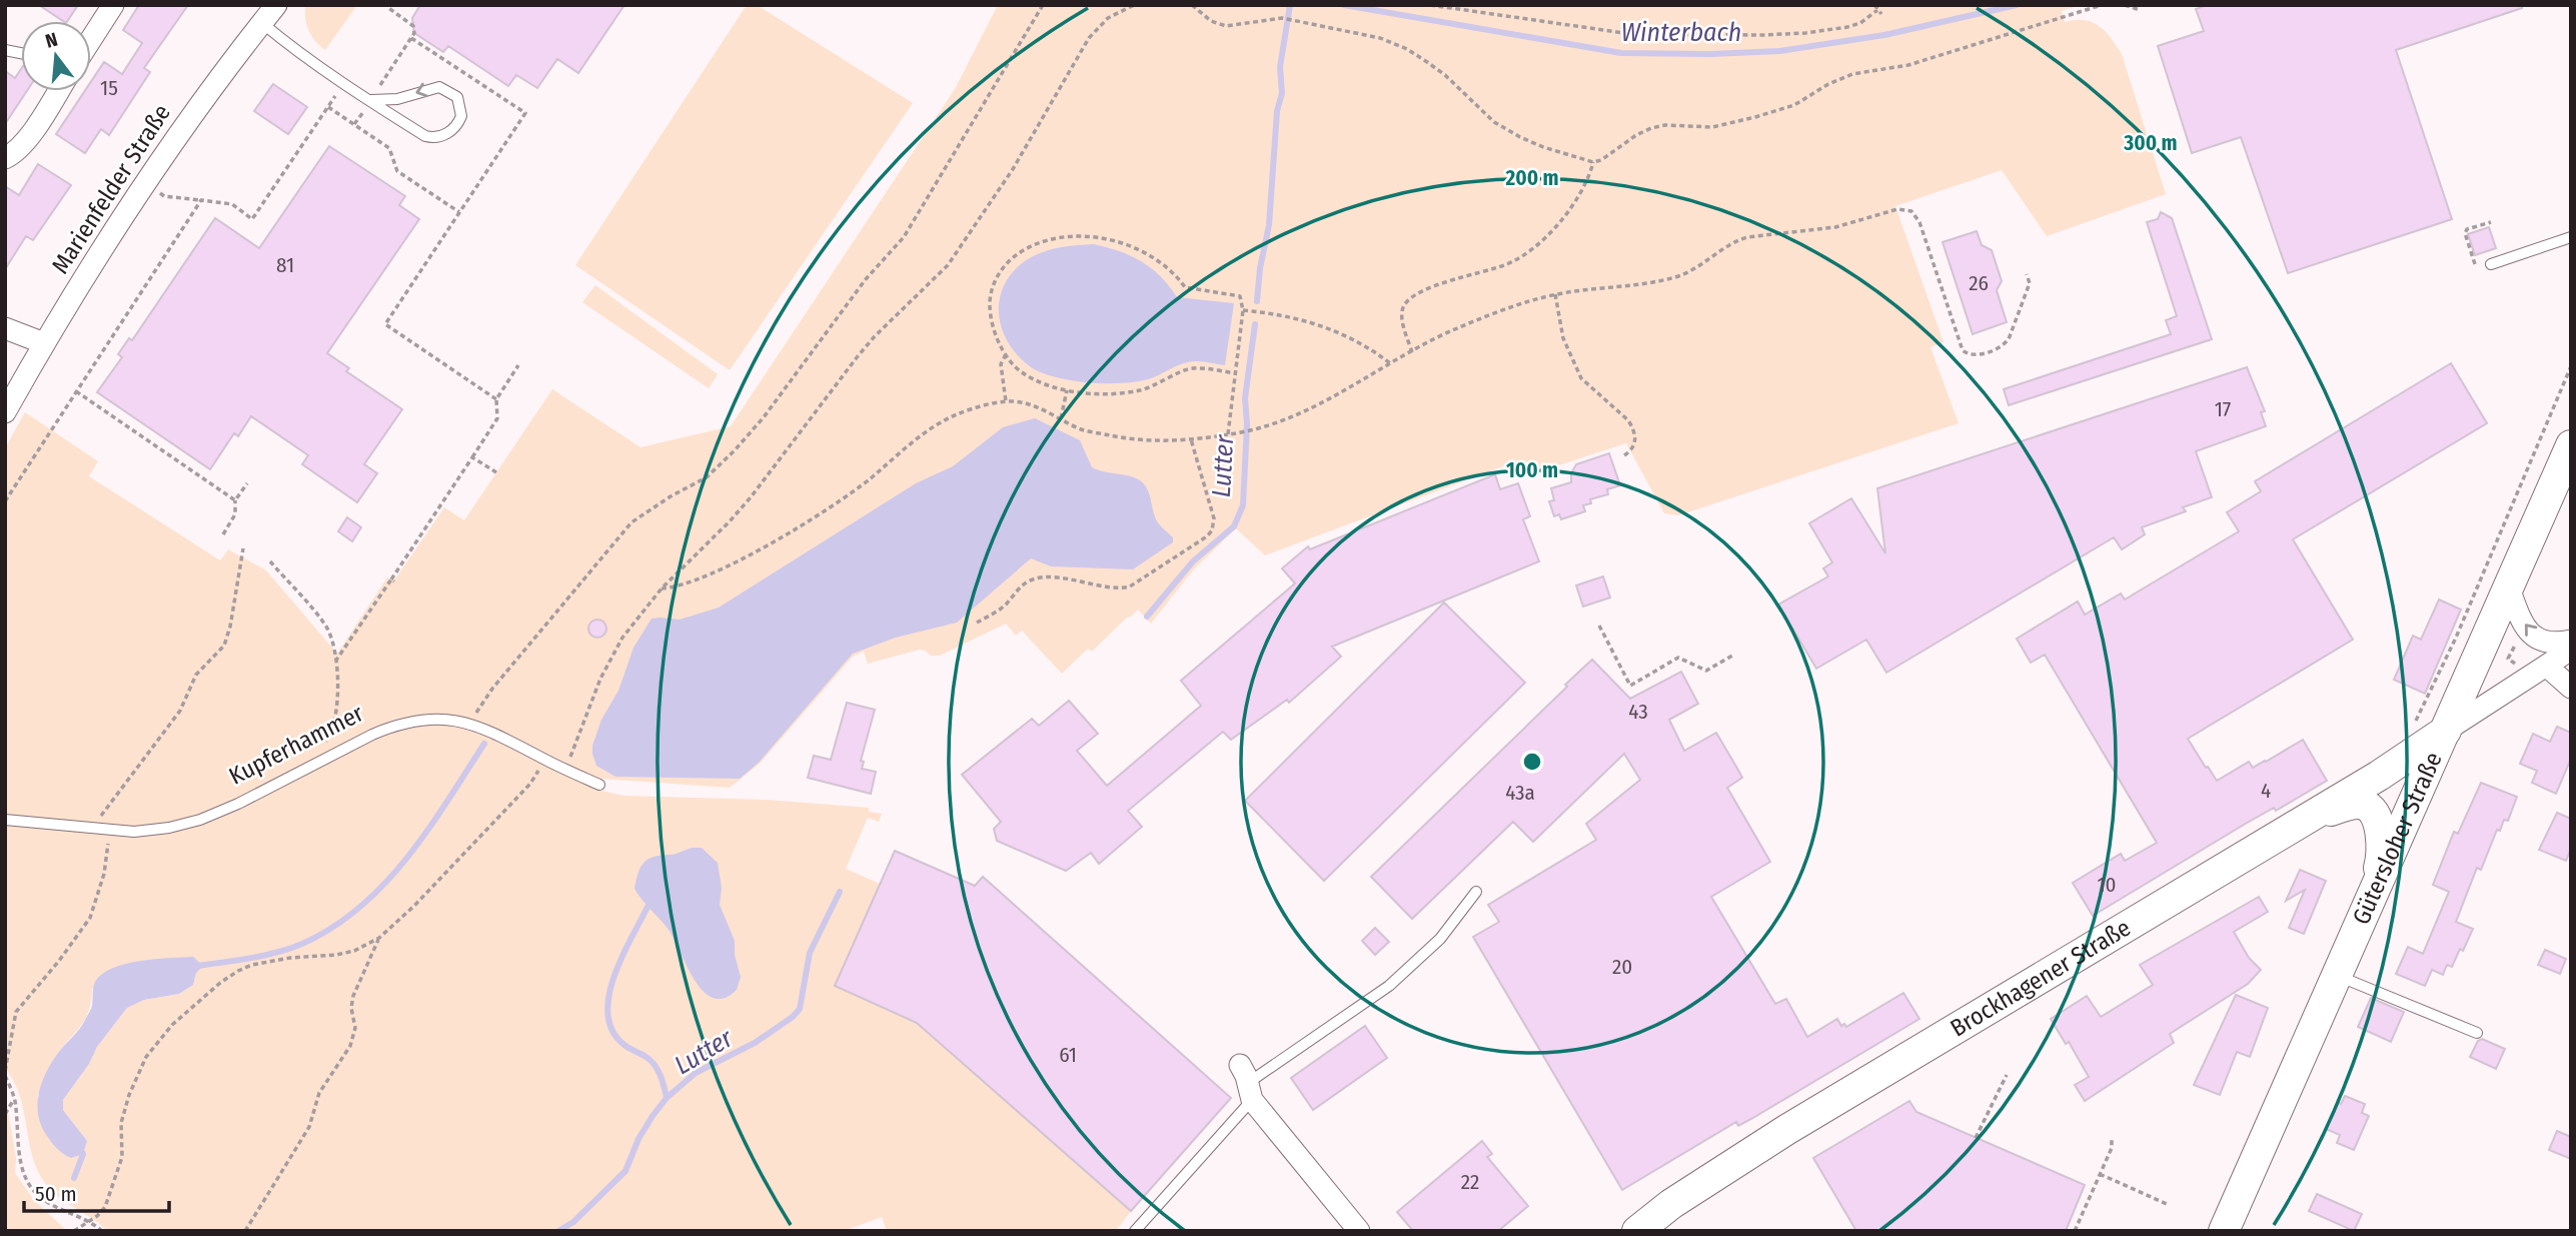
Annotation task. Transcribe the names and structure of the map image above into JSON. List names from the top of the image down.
{
  "streets": {
    "main road": ["Gütersloher Straße", "Brockhagener Straße"],
    "street": ["Marienfelder Straße"],
    "lane": ["Kupferhammer"]
  },
  "crossings": [
    ["Gütersloher Straße", "Brockhagener Straße"]
  ],
  "water": ["Winterbach", "Lutter"],
  "house_numbers": [
    "15",
    "81",
    "26",
    "17",
    "43",
    "4",
    "43a",
    "10",
    "20",
    "61",
    "22"
  ],
  "scale_bar": "50 m",
  "north": "top",
  "rings": ["300 m", "200 m", "100 m"]
}
